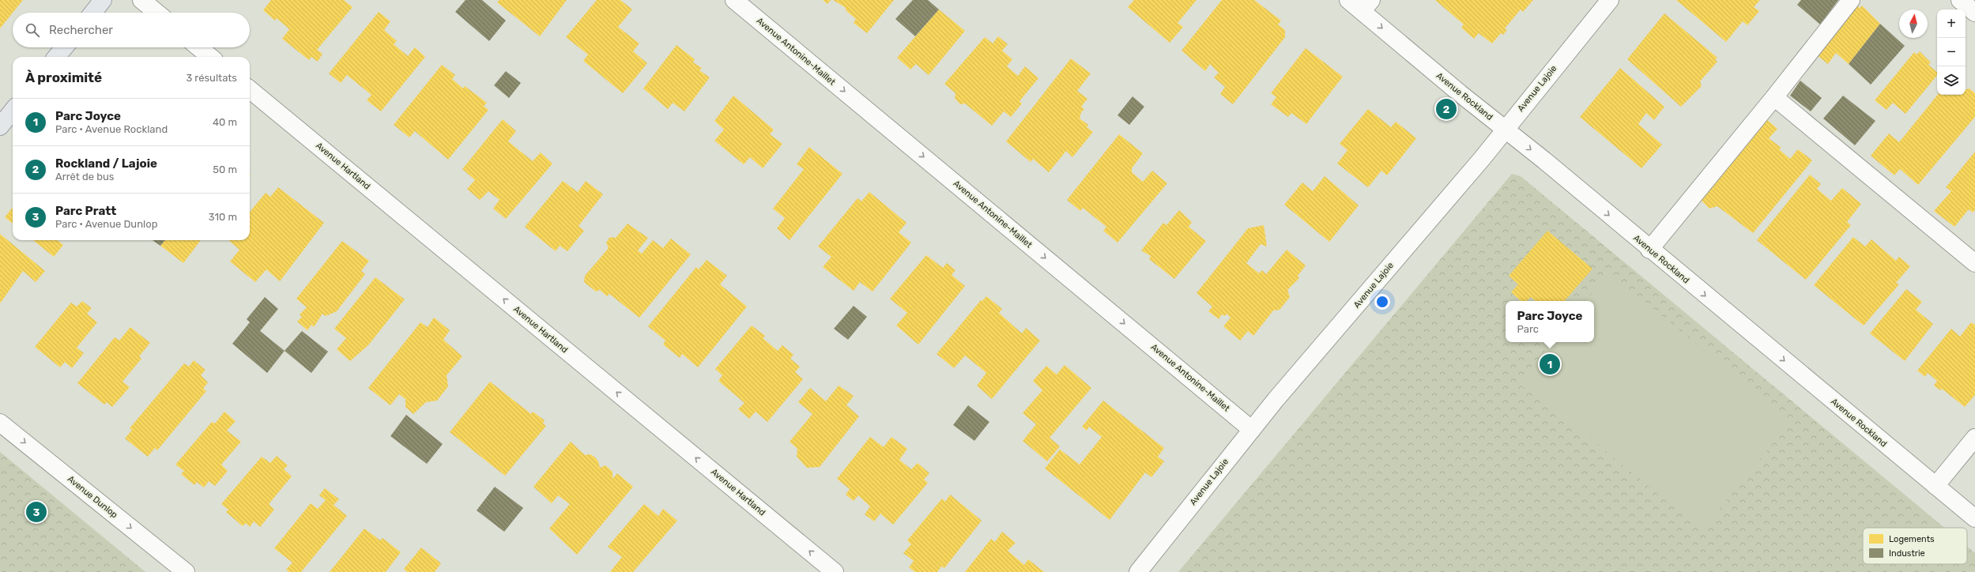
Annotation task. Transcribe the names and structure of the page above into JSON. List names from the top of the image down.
{
  "streets": {
    "street": [
      "Avenue Antonine-Maillet",
      "Avenue Lajoie",
      "Avenue Rockland",
      "Avenue Hartland",
      "Avenue Dunlop"
    ]
  },
  "crossings": [
    ["Avenue Antonine-Maillet", "Avenue Lajoie"],
    ["Avenue Lajoie", "Avenue Rockland"]
  ],
  "one_way": [
    "Avenue Antonine-Maillet",
    "Avenue Rockland",
    "Avenue Hartland",
    "Avenue Dunlop"
  ],
  "legend": ["Logements", "Industrie"],
  "north": "top",
  "page": {
    "map_buttons": ["+", "−"],
    "search": "Rechercher",
    "heading": ["À proximité", "3 résultats"],
    "pins": ["2", "1", "3"],
    "list": [
      {
        "mark": "1",
        "name": "Parc Joyce",
        "note": "Parc · Avenue Rockland",
        "value": "40 m"
      },
      {
        "mark": "2",
        "name": "Rockland / Lajoie",
        "note": "Arrêt de bus",
        "value": "50 m"
      },
      {
        "mark": "3",
        "name": "Parc Pratt",
        "note": "Parc · Avenue Dunlop",
        "value": "310 m"
      }
    ],
    "popup": ["Parc Joyce", "Parc"]
  }
}
